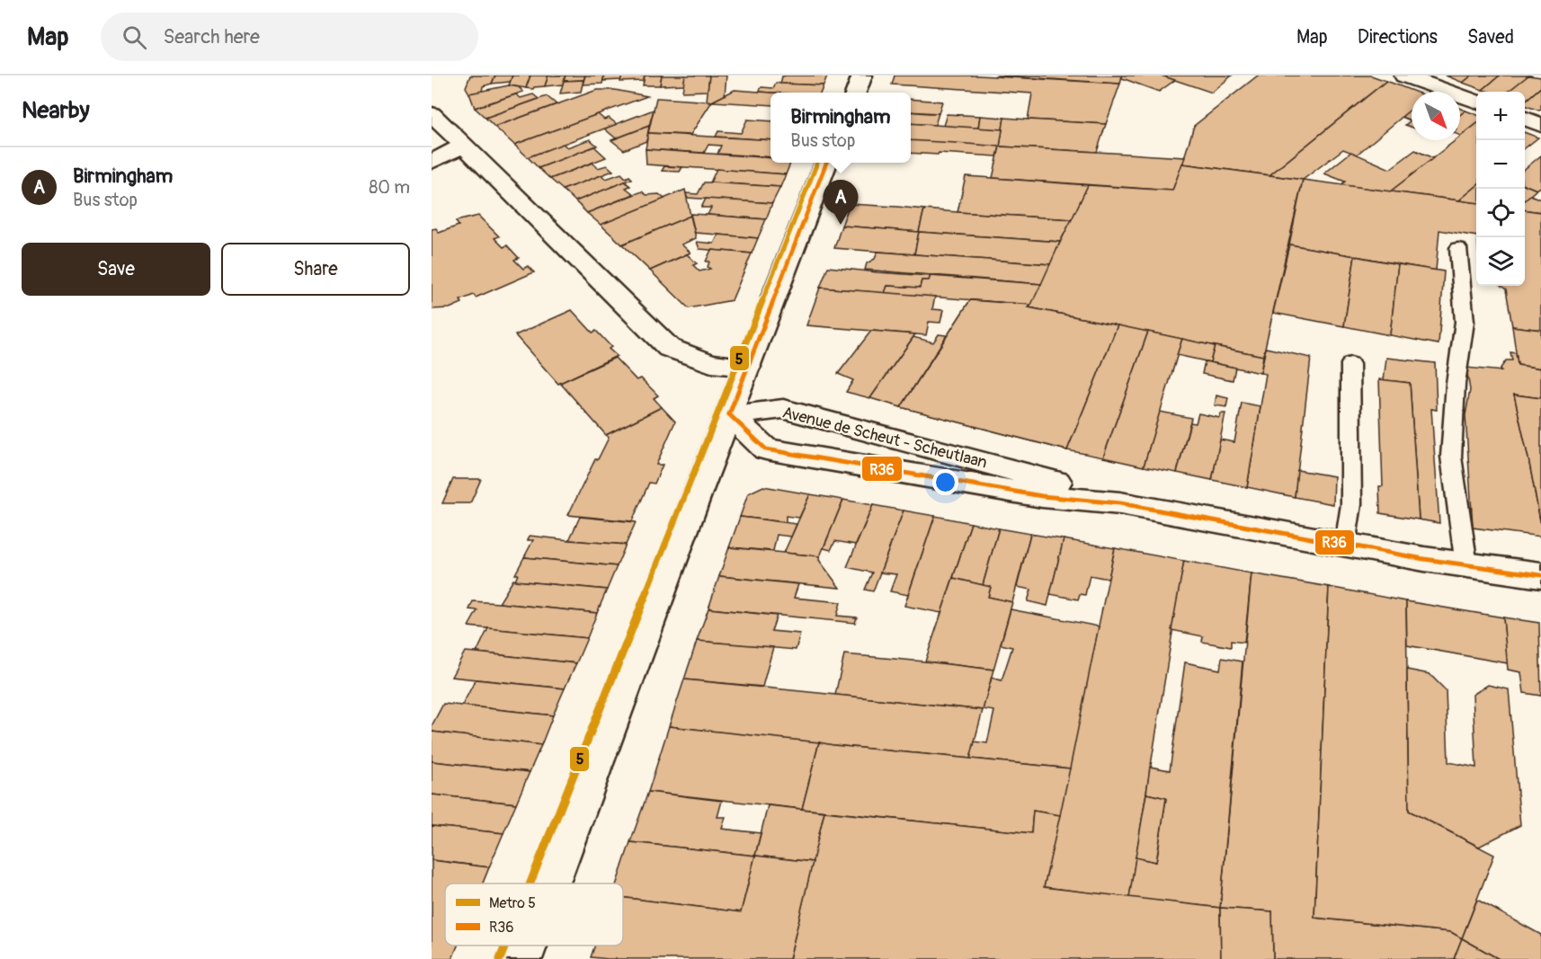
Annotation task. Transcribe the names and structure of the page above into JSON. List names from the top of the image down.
{
  "streets": {
    "street": ["Avenue de Scheut - Scheutlaan"]
  },
  "lines": ["metro line 5", "transit line R36"],
  "legend": ["Metro 5", "R36"],
  "north": "bottom right",
  "page": {
    "header": "Map",
    "search": "Search here",
    "nav": ["Map", "Directions", "Saved"],
    "heading": "Nearby",
    "map_buttons": ["+", "−"],
    "popup": ["Birmingham", "Bus stop"],
    "list": [
      {
        "mark": "A",
        "name": "Birmingham",
        "note": "Bus stop",
        "value": "80 m"
      }
    ],
    "pins": "A",
    "buttons": ["Save", "Share"]
  }
}
